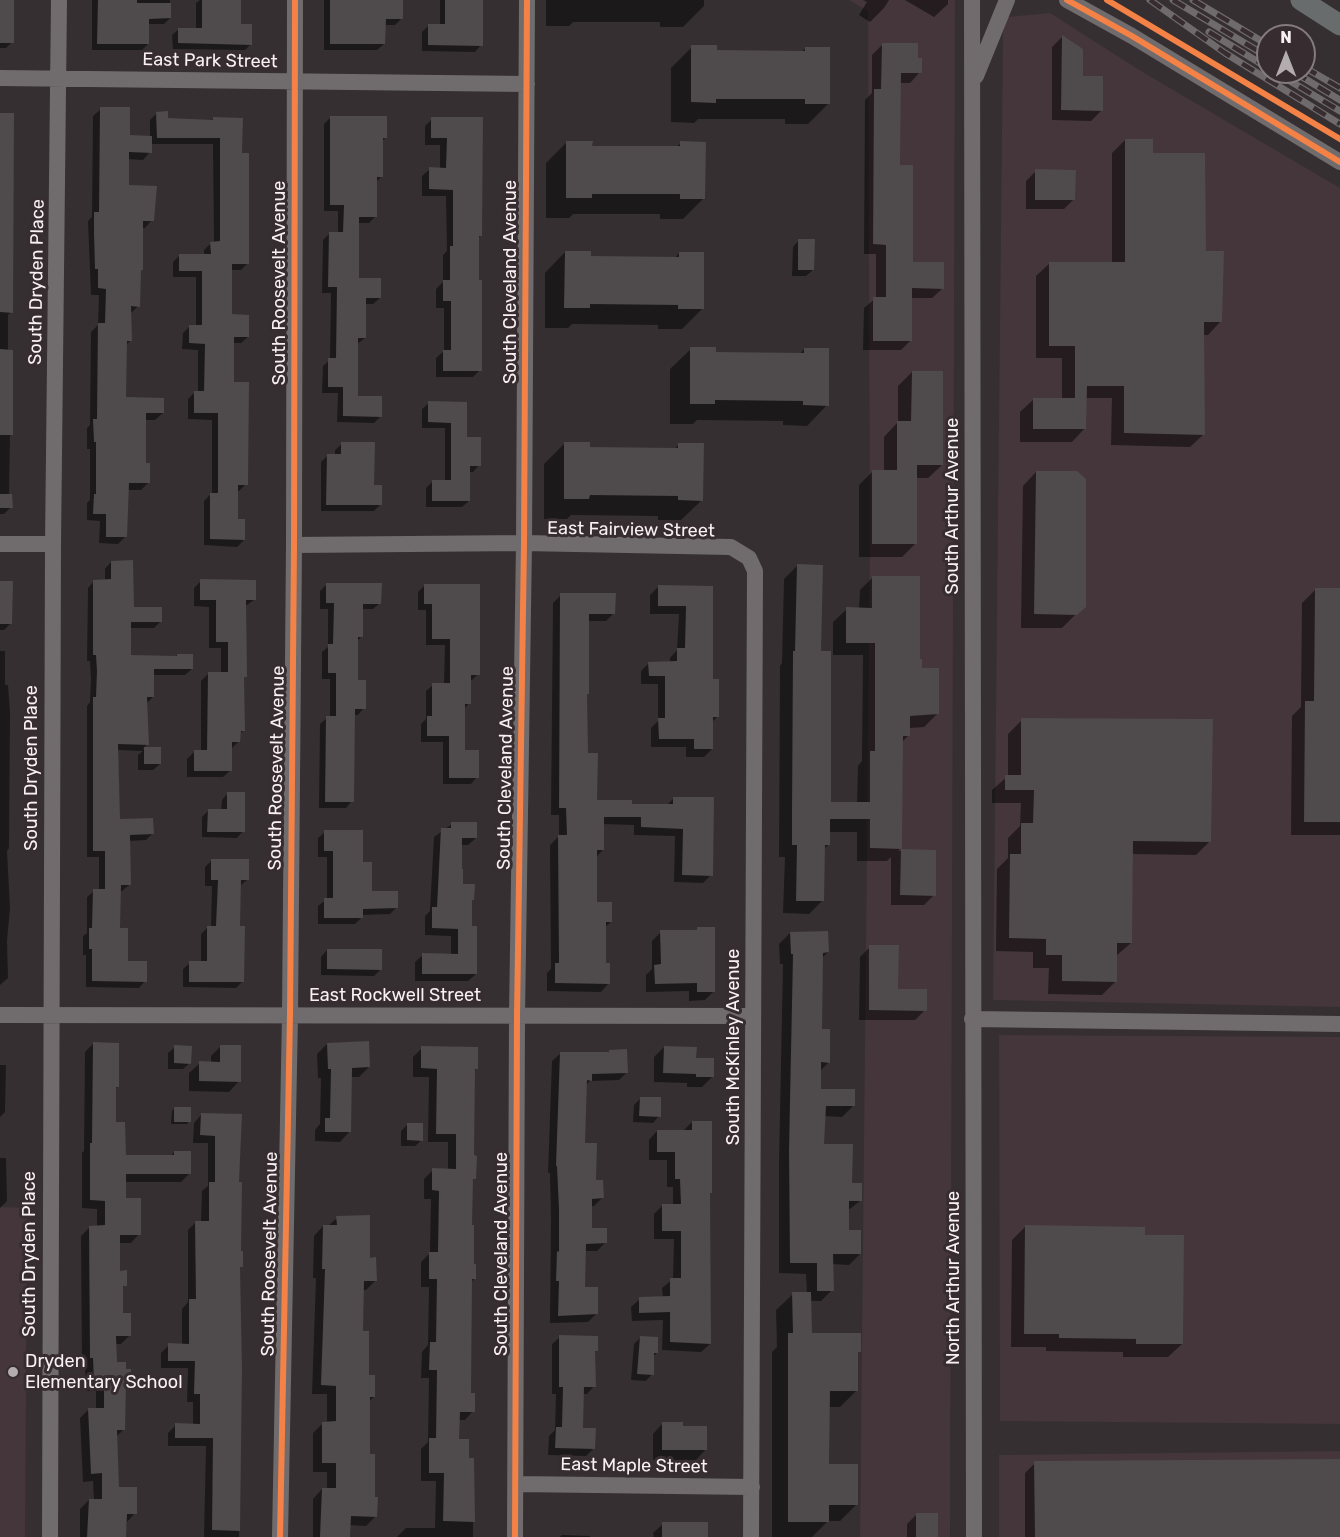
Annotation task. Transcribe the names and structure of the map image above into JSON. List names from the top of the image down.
{
  "streets": {
    "street": [
      "East Park Street",
      "South Dryden Place",
      "South Cleveland Avenue",
      "South Roosevelt Avenue",
      "South Arthur Avenue",
      "East Fairview Street",
      "East Rockwell Street",
      "South McKinley Avenue",
      "North Arthur Avenue",
      "East Maple Street"
    ]
  },
  "crossings": [
    ["East Park Street", "South Dryden Place"],
    ["East Park Street", "South Cleveland Avenue"],
    ["East Park Street", "South Roosevelt Avenue"],
    ["South Dryden Place", "East Rockwell Street"],
    ["South Cleveland Avenue", "East Fairview Street"],
    ["South Cleveland Avenue", "East Rockwell Street"],
    ["South Cleveland Avenue", "East Maple Street"],
    ["South Roosevelt Avenue", "East Fairview Street"],
    ["South Roosevelt Avenue", "East Rockwell Street"],
    ["South Arthur Avenue", "North Arthur Avenue"],
    ["East Fairview Street", "South McKinley Avenue"],
    ["East Rockwell Street", "South McKinley Avenue"],
    ["South McKinley Avenue", "East Maple Street"]
  ],
  "places": ["Dryden Elementary School"],
  "north": "top"
}
